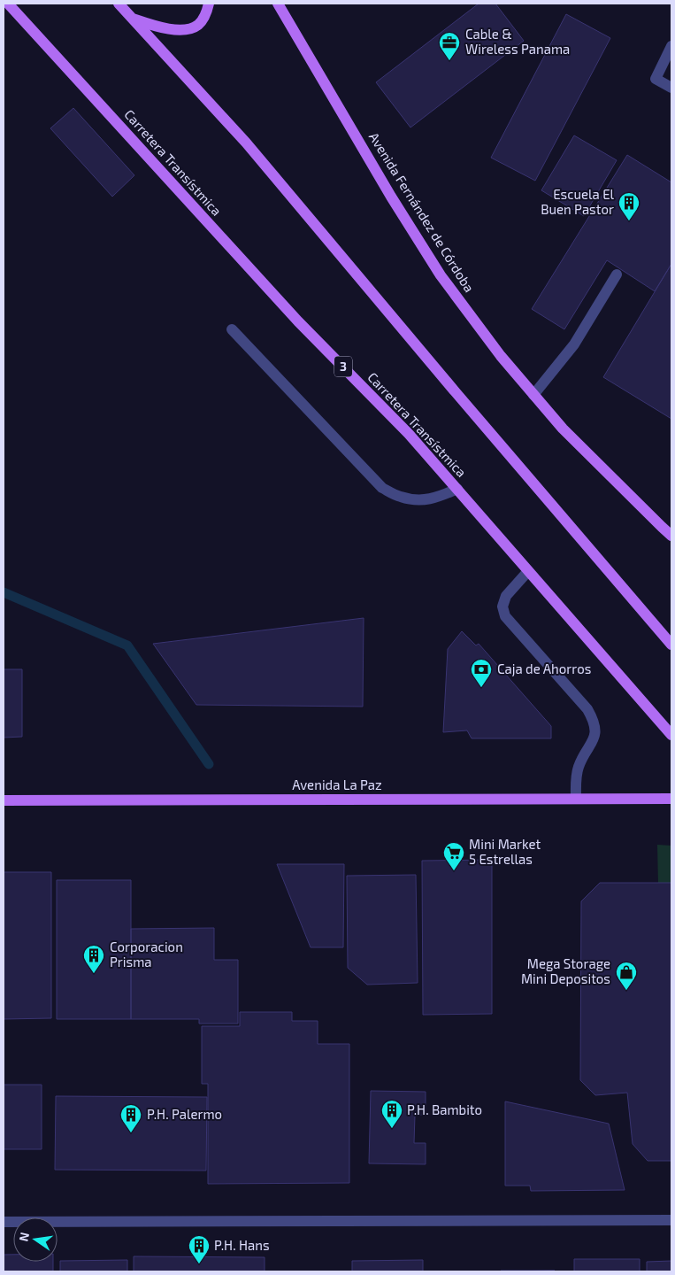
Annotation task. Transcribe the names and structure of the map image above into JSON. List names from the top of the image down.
{
  "streets": {
    "main road": [
      "Carretera Transístmica",
      "Avenida Fernández de Córdoba",
      "3",
      "Avenida La Paz"
    ]
  },
  "places": {
    "office": ["Cable & Wireless Panama"],
    "building": [
      "Escuela El Buen Pastor",
      "Corporacion Prisma",
      "P.H. Bambito",
      "P.H. Palermo",
      "P.H. Hans"
    ],
    "bank": ["Caja de Ahorros"],
    "supermarket": ["Mini Market 5 Estrellas"],
    "shop": ["Mega Storage Mini Depositos"]
  },
  "north": "left"
}
